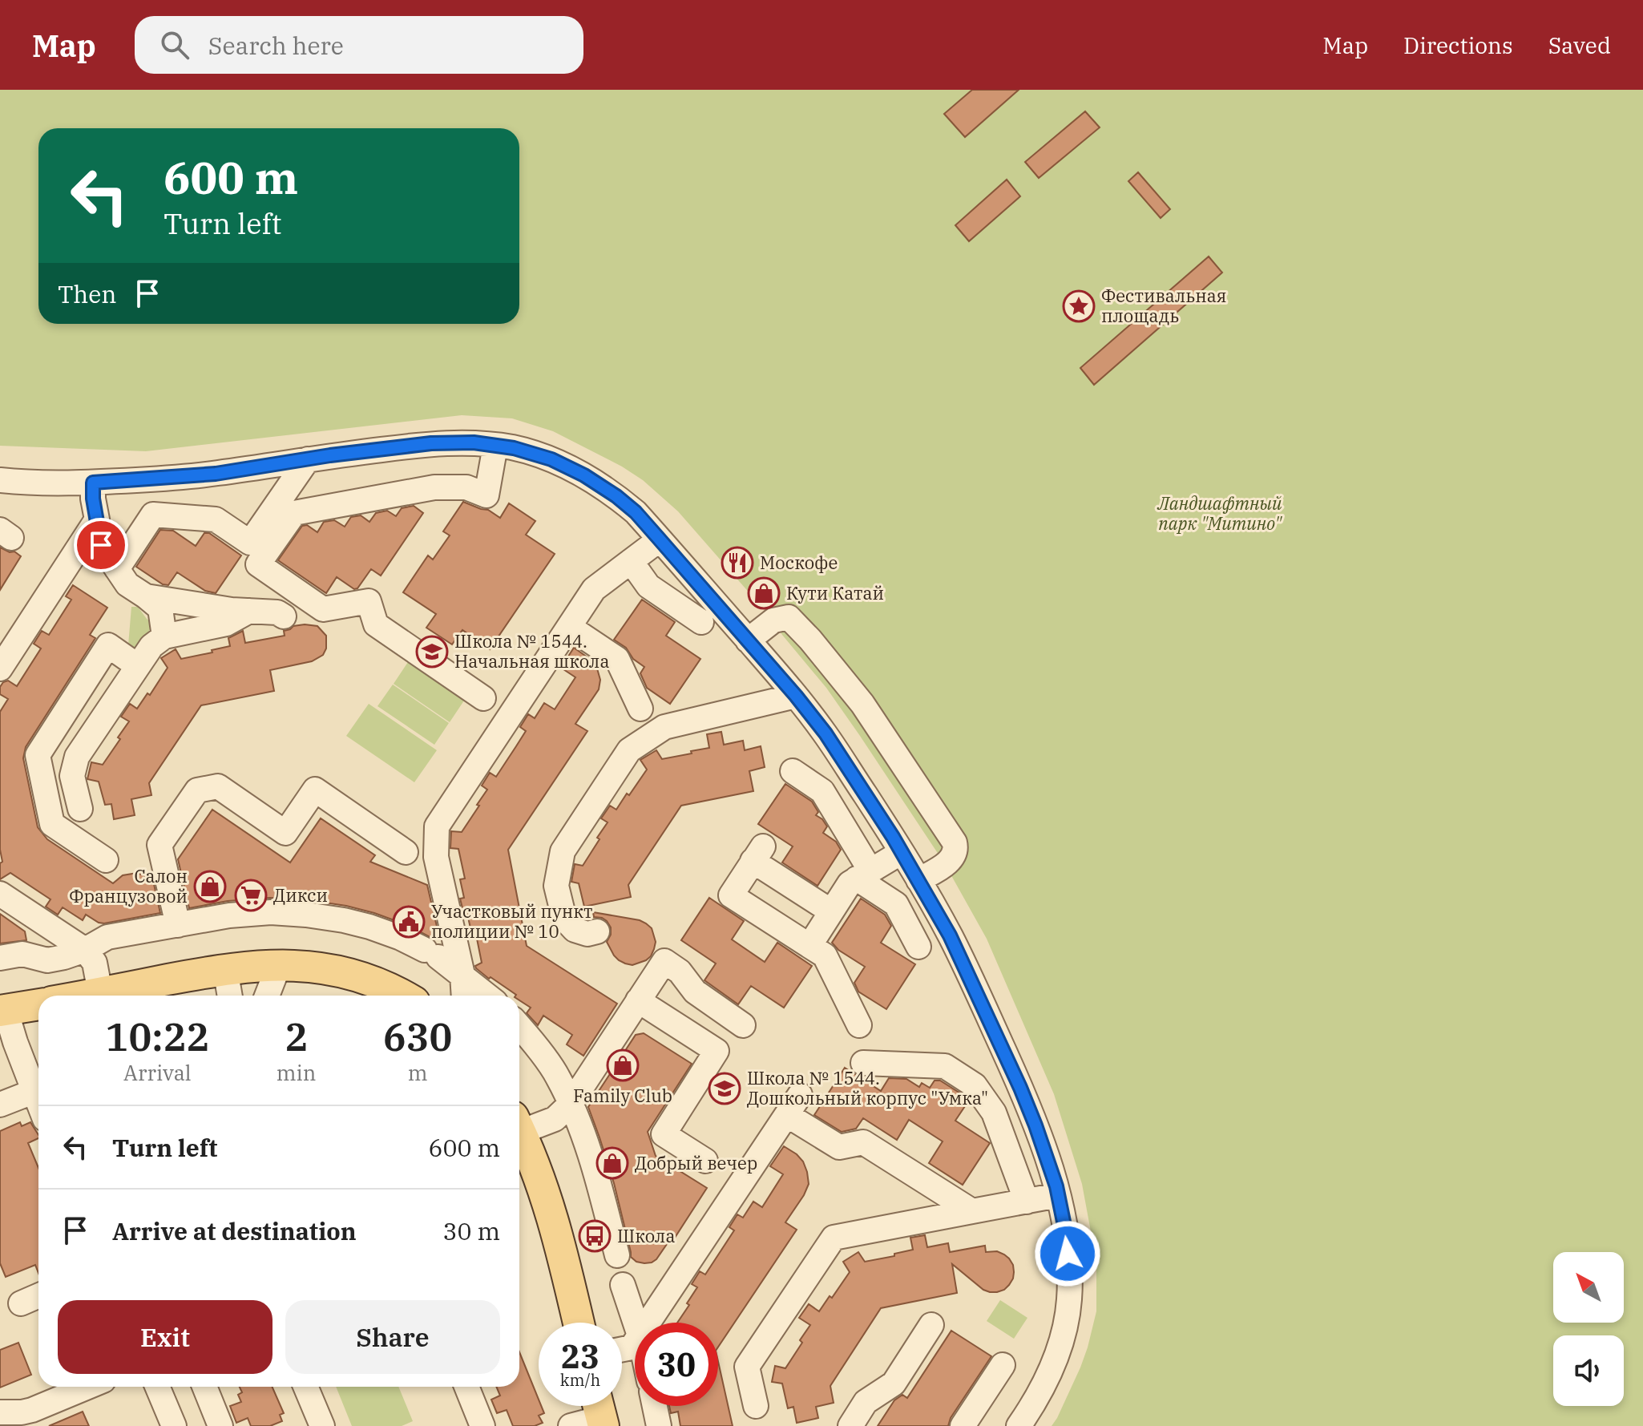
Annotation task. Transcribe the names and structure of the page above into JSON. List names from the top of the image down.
{
  "parks": ["Ландшафтный парк \"Митино\""],
  "places": {
    "place": ["Фестивальная площадь"],
    "restaurant": ["Москофе"],
    "shop": [
      "Кути Катай",
      "Салон Французовой",
      "Family Club",
      "Добрый вечер"
    ],
    "school or university": ["Школа № 1544. Начальная школа", "Школа № 1544. Дошкольный корпус \"Умка\""],
    "supermarket": ["Дикси"],
    "public building": ["Участковый пункт полиции № 10"],
    "bus stop": ["Школа"]
  },
  "north": "top left",
  "page": {
    "header": "Map",
    "search": "Search here",
    "nav": ["Map", "Directions", "Saved"],
    "turn": ["600 m", "Turn left"],
    "then": "Then",
    "eta": [
      "10:22",
      "Arrival",
      "2",
      "min",
      "630",
      "m"
    ],
    "list": [
      {
        "name": "Turn left",
        "value": "600 m"
      },
      {
        "name": "Arrive at destination",
        "value": "30 m"
      }
    ],
    "buttons": ["Exit", "Share"],
    "speed": "23 km/h",
    "limit": "30"
  }
}
